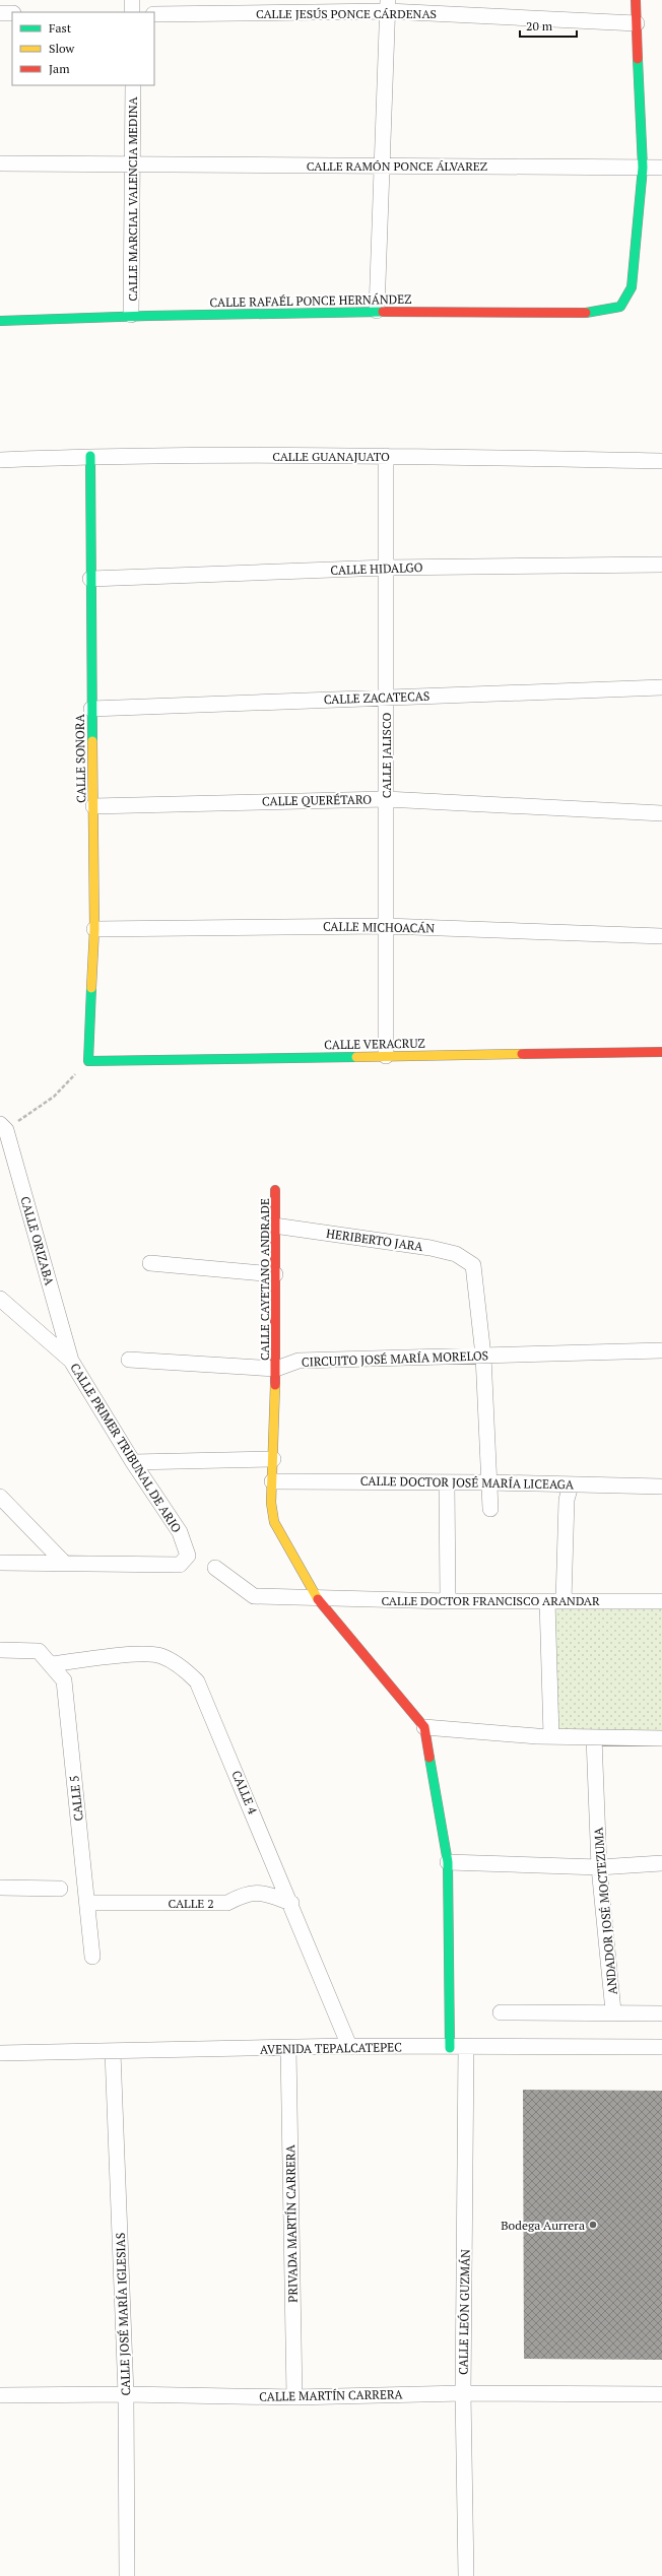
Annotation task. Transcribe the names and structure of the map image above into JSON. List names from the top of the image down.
{
  "streets": {
    "street": [
      "CALLE JESÚS PONCE CÁRDENAS",
      "CALLE RAMÓN PONCE ÁLVAREZ",
      "CALLE MARCIAL VALENCIA MEDINA",
      "CALLE RAFAÉL PONCE HERNÁNDEZ",
      "CALLE GUANAJUATO",
      "CALLE HIDALGO",
      "CALLE ZACATECAS",
      "CALLE JALISCO",
      "CALLE SONORA",
      "CALLE QUERÉTARO",
      "CALLE MICHOACÁN",
      "CALLE VERACRUZ",
      "HERIBERTO JARA",
      "CALLE ORIZABA",
      "CALLE CAYETANO ANDRADE",
      "CIRCUITO JOSÉ MARÍA MORELOS",
      "CALLE PRIMER TRIBUNAL DE ARIO",
      "CALLE DOCTOR JOSÉ MARÍA LICEAGA",
      "CALLE DOCTOR FRANCISCO ARANDAR",
      "CALLE 4",
      "CALLE 5",
      "CALLE 2",
      "ANDADOR JOSÉ MOCTEZUMA",
      "AVENIDA TEPALCATEPEC",
      "PRIVADA MARTÍN CARRERA",
      "CALLE LEÓN GUZMÁN",
      "CALLE JOSÉ MARÍA IGLESIAS",
      "CALLE MARTÍN CARRERA"
    ]
  },
  "crossings": [
    ["CALLE RAMÓN PONCE ÁLVAREZ", "CALLE MARCIAL VALENCIA MEDINA"],
    ["CALLE RAMÓN PONCE ÁLVAREZ", "CALLE RAFAÉL PONCE HERNÁNDEZ"],
    ["CALLE MARCIAL VALENCIA MEDINA", "CALLE RAFAÉL PONCE HERNÁNDEZ"],
    ["CALLE GUANAJUATO", "CALLE JALISCO"],
    ["CALLE GUANAJUATO", "CALLE SONORA"],
    ["CALLE HIDALGO", "CALLE JALISCO"],
    ["CALLE HIDALGO", "CALLE SONORA"],
    ["CALLE ZACATECAS", "CALLE JALISCO"],
    ["CALLE ZACATECAS", "CALLE SONORA"],
    ["CALLE JALISCO", "CALLE QUERÉTARO"],
    ["CALLE JALISCO", "CALLE MICHOACÁN"],
    ["CALLE JALISCO", "CALLE VERACRUZ"],
    ["CALLE SONORA", "CALLE QUERÉTARO"],
    ["CALLE SONORA", "CALLE MICHOACÁN"],
    ["CALLE SONORA", "CALLE VERACRUZ"],
    ["HERIBERTO JARA", "CALLE CAYETANO ANDRADE"],
    ["HERIBERTO JARA", "CIRCUITO JOSÉ MARÍA MORELOS"],
    ["CALLE ORIZABA", "CALLE PRIMER TRIBUNAL DE ARIO"],
    ["CALLE CAYETANO ANDRADE", "CIRCUITO JOSÉ MARÍA MORELOS"],
    ["CALLE 4", "CALLE 5"],
    ["CALLE 4", "CALLE 2"],
    ["CALLE 4", "AVENIDA TEPALCATEPEC"],
    ["CALLE 5", "CALLE 2"],
    ["AVENIDA TEPALCATEPEC", "PRIVADA MARTÍN CARRERA"],
    ["AVENIDA TEPALCATEPEC", "CALLE LEÓN GUZMÁN"],
    ["AVENIDA TEPALCATEPEC", "CALLE JOSÉ MARÍA IGLESIAS"],
    ["PRIVADA MARTÍN CARRERA", "CALLE MARTÍN CARRERA"],
    ["CALLE LEÓN GUZMÁN", "CALLE MARTÍN CARRERA"],
    ["CALLE JOSÉ MARÍA IGLESIAS", "CALLE MARTÍN CARRERA"]
  ],
  "places": ["Bodega Aurrera"],
  "legend": ["Fast", "Slow", "Jam"],
  "scale_bar": "20 m"
}
